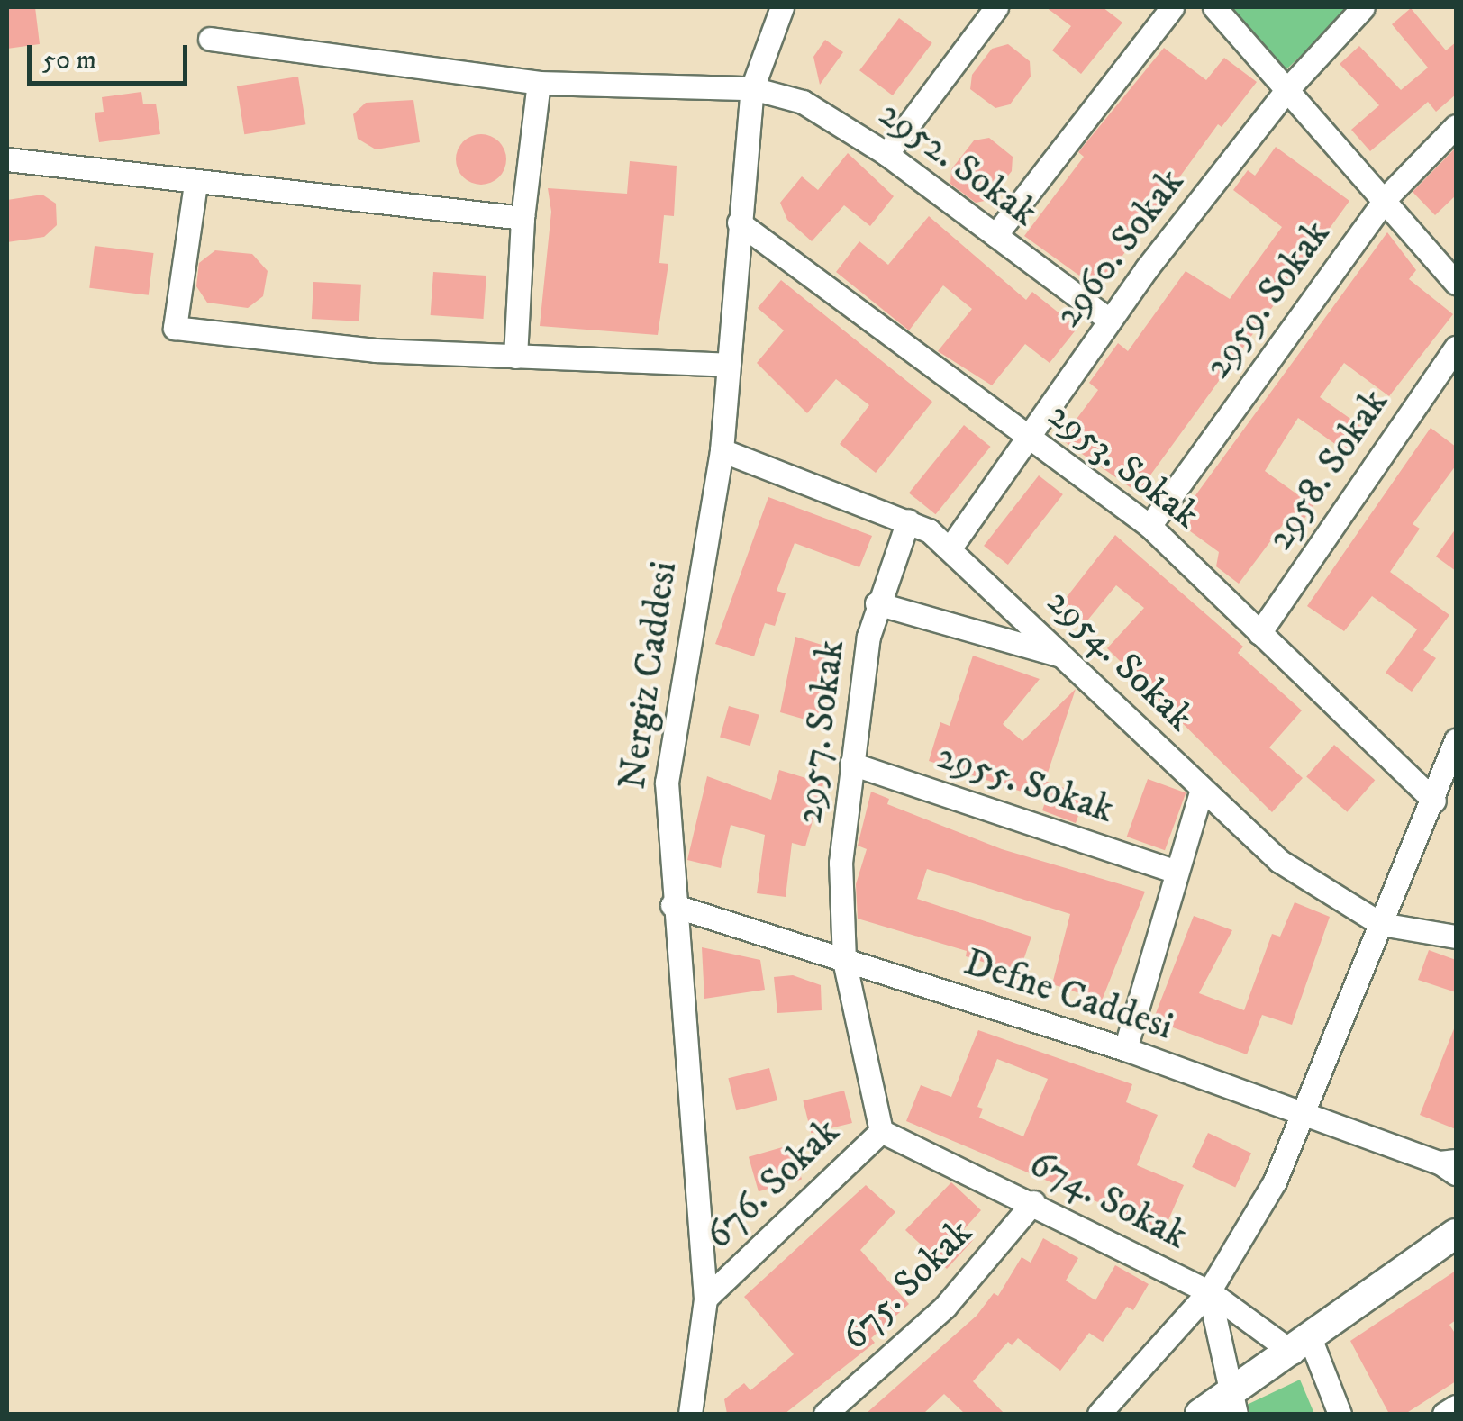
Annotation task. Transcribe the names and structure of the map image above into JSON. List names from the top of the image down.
{
  "streets": {
    "street": [
      "2952. Sokak",
      "2960. Sokak",
      "2959. Sokak",
      "2953. Sokak",
      "2958. Sokak",
      "2954. Sokak",
      "Nergiz Caddesi",
      "2957. Sokak",
      "2955. Sokak",
      "Defne Caddesi",
      "676. Sokak",
      "674. Sokak",
      "675. Sokak"
    ]
  },
  "crossings": [
    ["2952. Sokak", "2960. Sokak"],
    ["2952. Sokak", "Nergiz Caddesi"],
    ["2960. Sokak", "2953. Sokak"],
    ["2960. Sokak", "2954. Sokak"],
    ["2959. Sokak", "2953. Sokak"],
    ["2953. Sokak", "2958. Sokak"],
    ["2953. Sokak", "Nergiz Caddesi"],
    ["2954. Sokak", "Nergiz Caddesi"],
    ["2954. Sokak", "2957. Sokak"],
    ["Nergiz Caddesi", "Defne Caddesi"],
    ["Nergiz Caddesi", "676. Sokak"],
    ["2957. Sokak", "2955. Sokak"],
    ["2957. Sokak", "Defne Caddesi"],
    ["2957. Sokak", "676. Sokak"],
    ["Defne Caddesi", "676. Sokak"],
    ["676. Sokak", "674. Sokak"],
    ["674. Sokak", "675. Sokak"]
  ],
  "scale_bar": "50 m"
}
